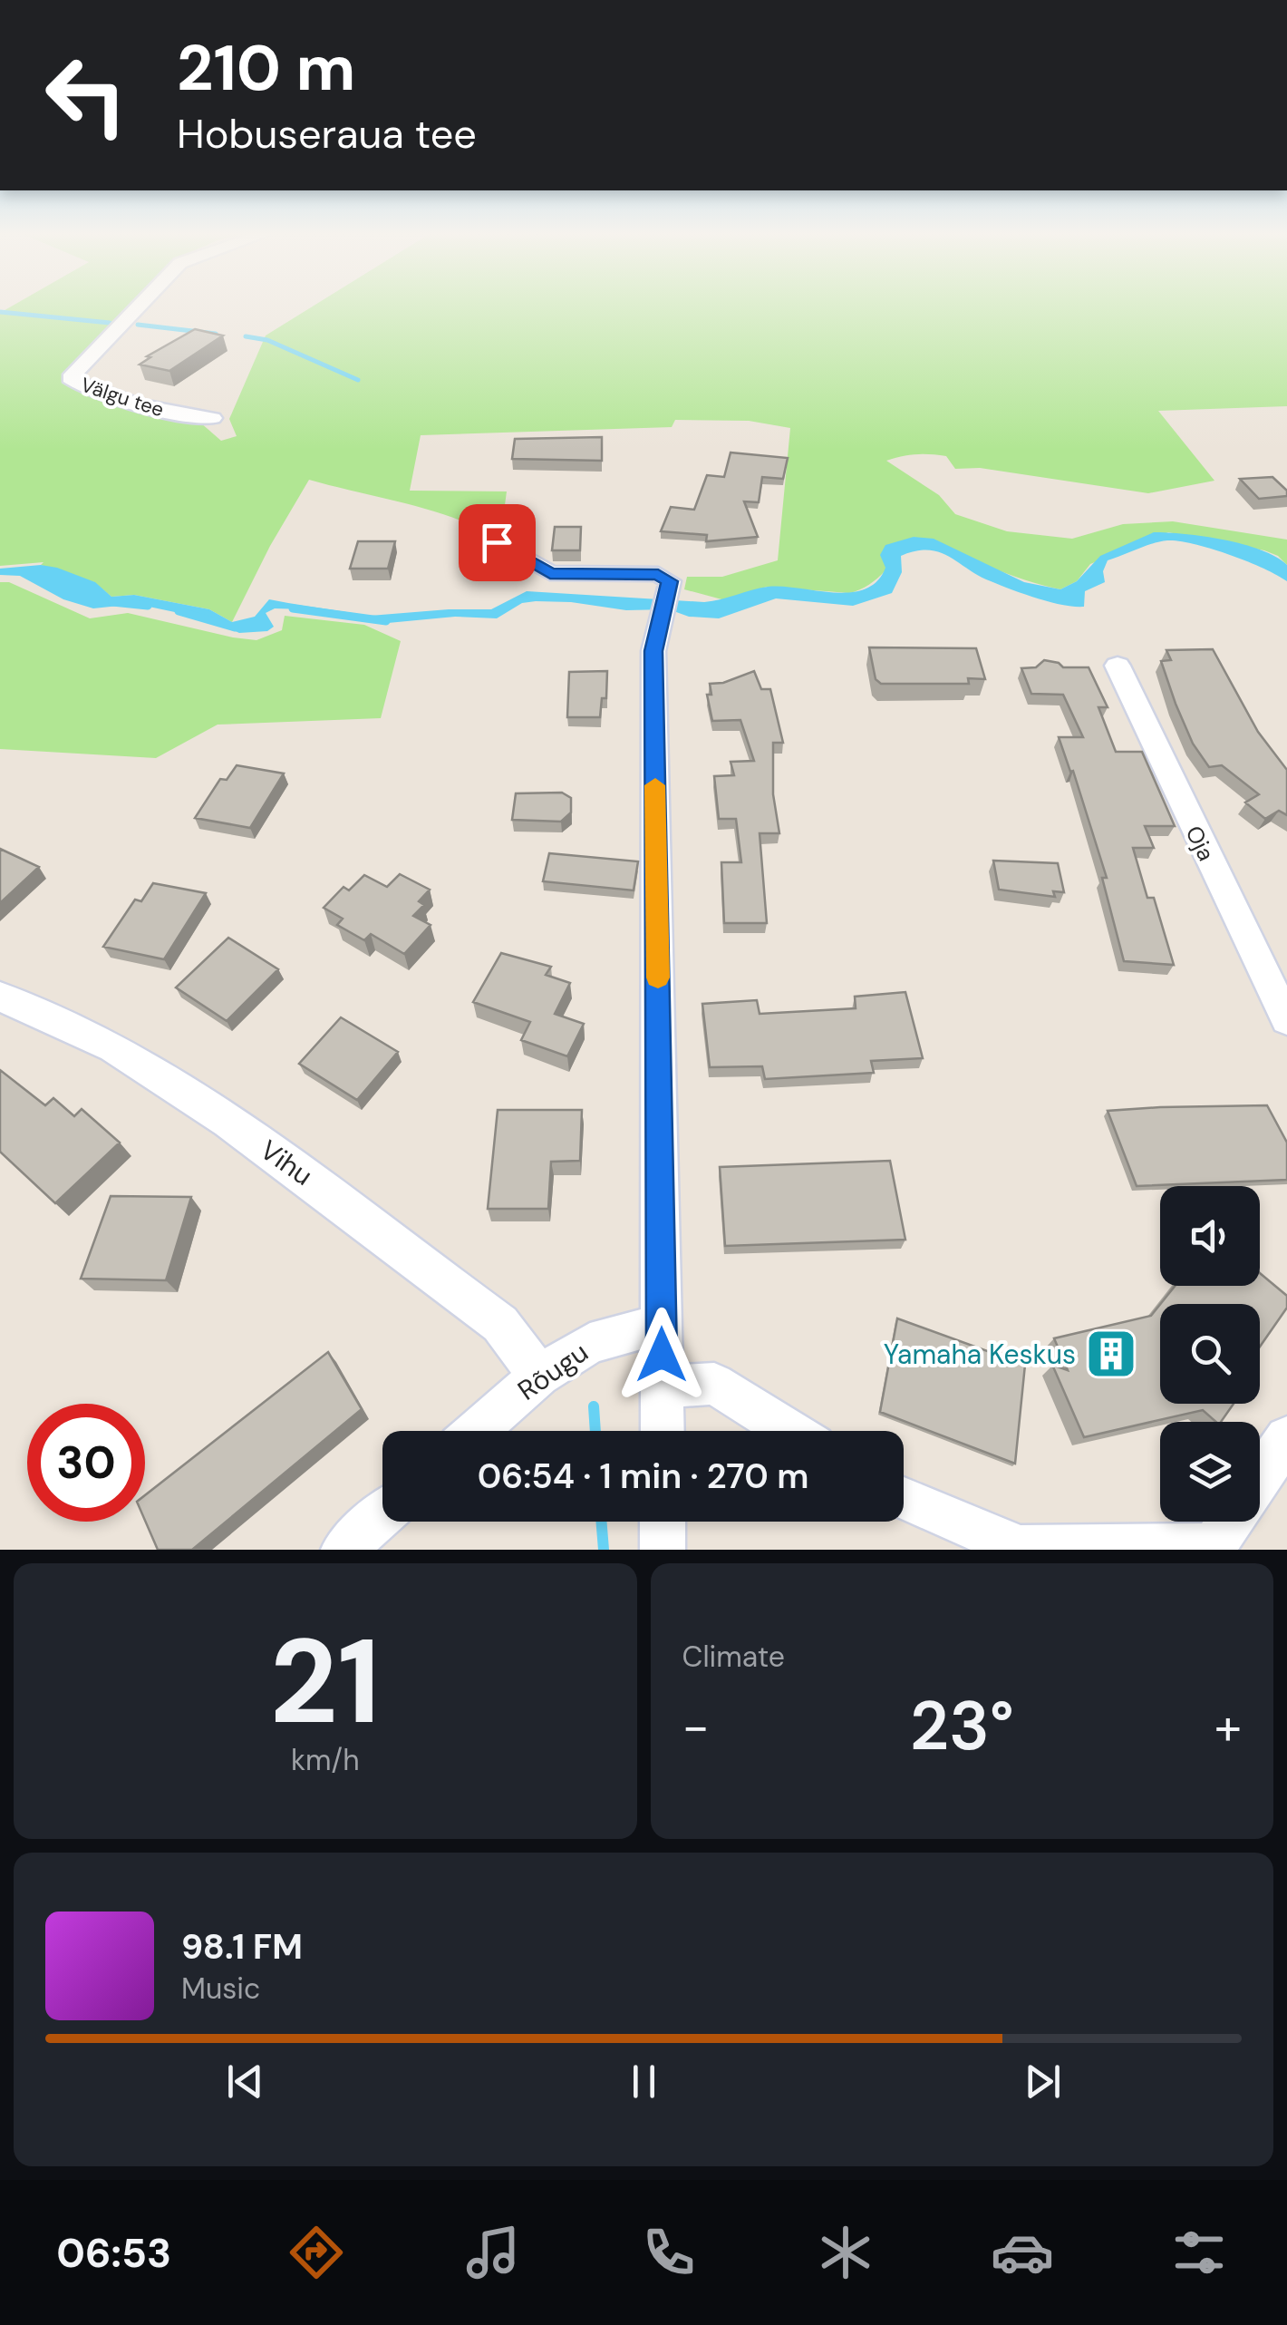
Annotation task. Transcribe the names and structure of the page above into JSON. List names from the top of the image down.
{
  "streets": {
    "street": [
      "Välgu tee",
      "Oja",
      "Vihu",
      "Rõugu"
    ]
  },
  "crossings": [
    ["Vihu", "Rõugu"]
  ],
  "places": {
    "building": ["Yamaha Keskus"]
  },
  "page": {
    "turn": ["210 m", "Hobuseraua tee"],
    "limit": "30",
    "trip": "06:54 · 1 min · 270 m",
    "tile": [
      ["21", "km/h"],
      "Climate"
    ],
    "heat": ["−", "23°", "+"],
    "song": ["98.1 FM", "Music"],
    "tabs": "06:53"
  }
}
